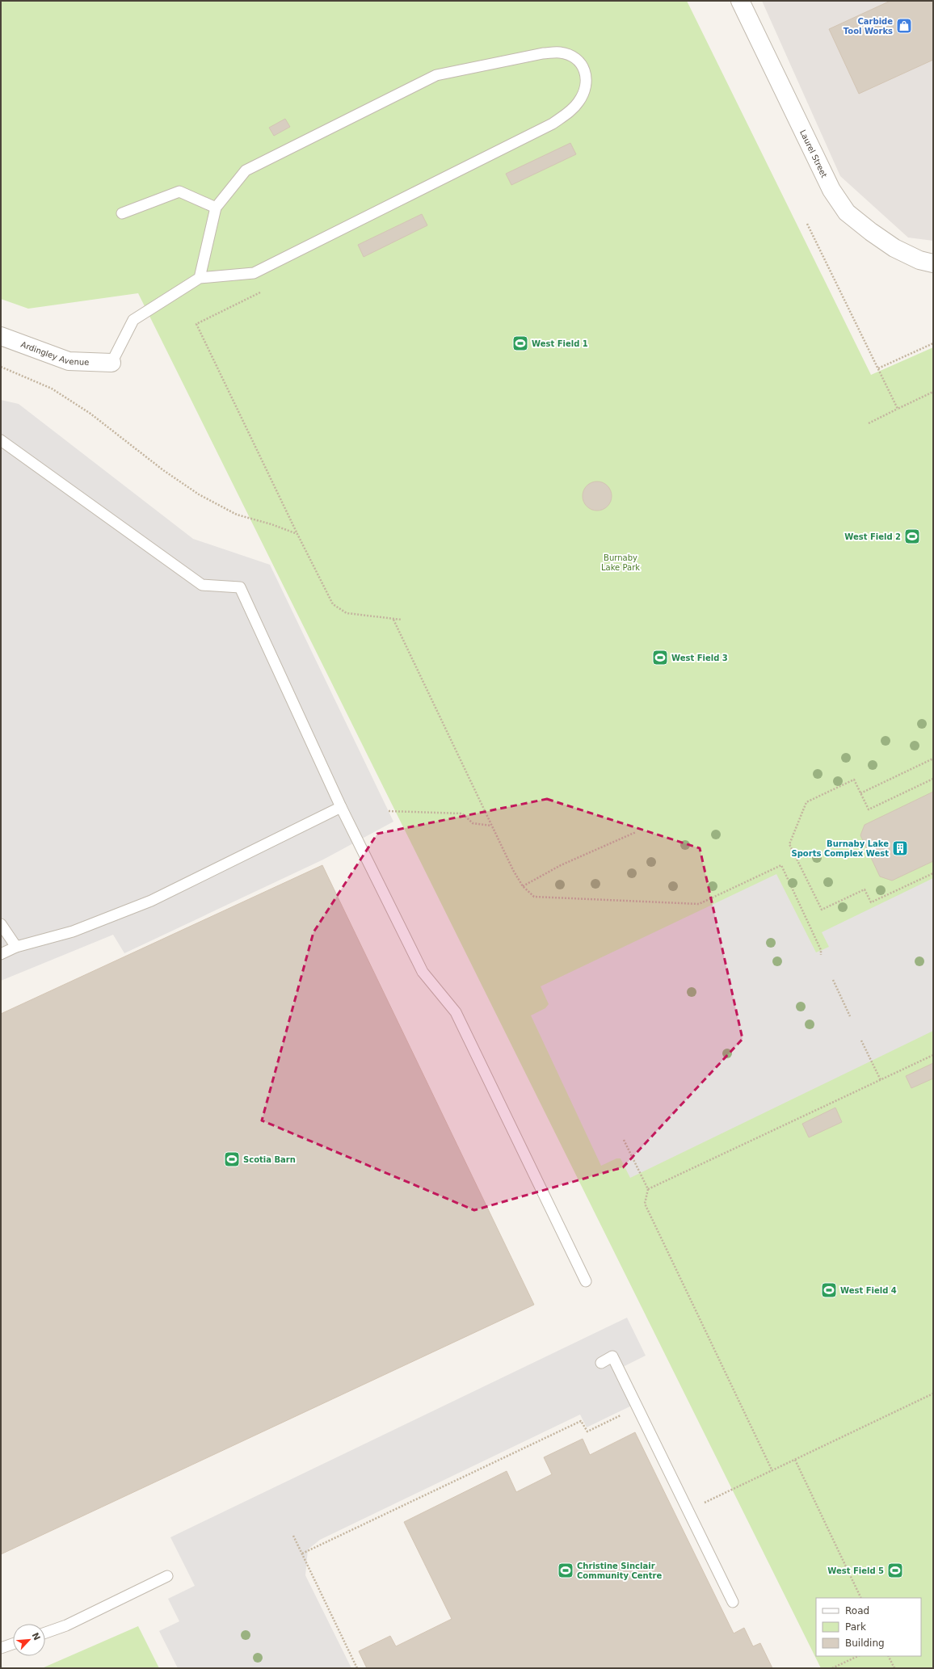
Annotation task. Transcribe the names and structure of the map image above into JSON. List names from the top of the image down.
{
  "streets": {
    "street": ["Laurel Street", "Ardingley Avenue"]
  },
  "parks": ["Burnaby Lake Park"],
  "places": {
    "shop": ["Carbide Tool Works"],
    "sports": [
      "West Field 1",
      "West Field 2",
      "West Field 3",
      "Scotia Barn",
      "West Field 4",
      "Christine Sinclair Community Centre",
      "West Field 5"
    ],
    "building": ["Burnaby Lake Sports Complex West"]
  },
  "legend": ["Road", "Park", "Building"],
  "north": "top right"
}
